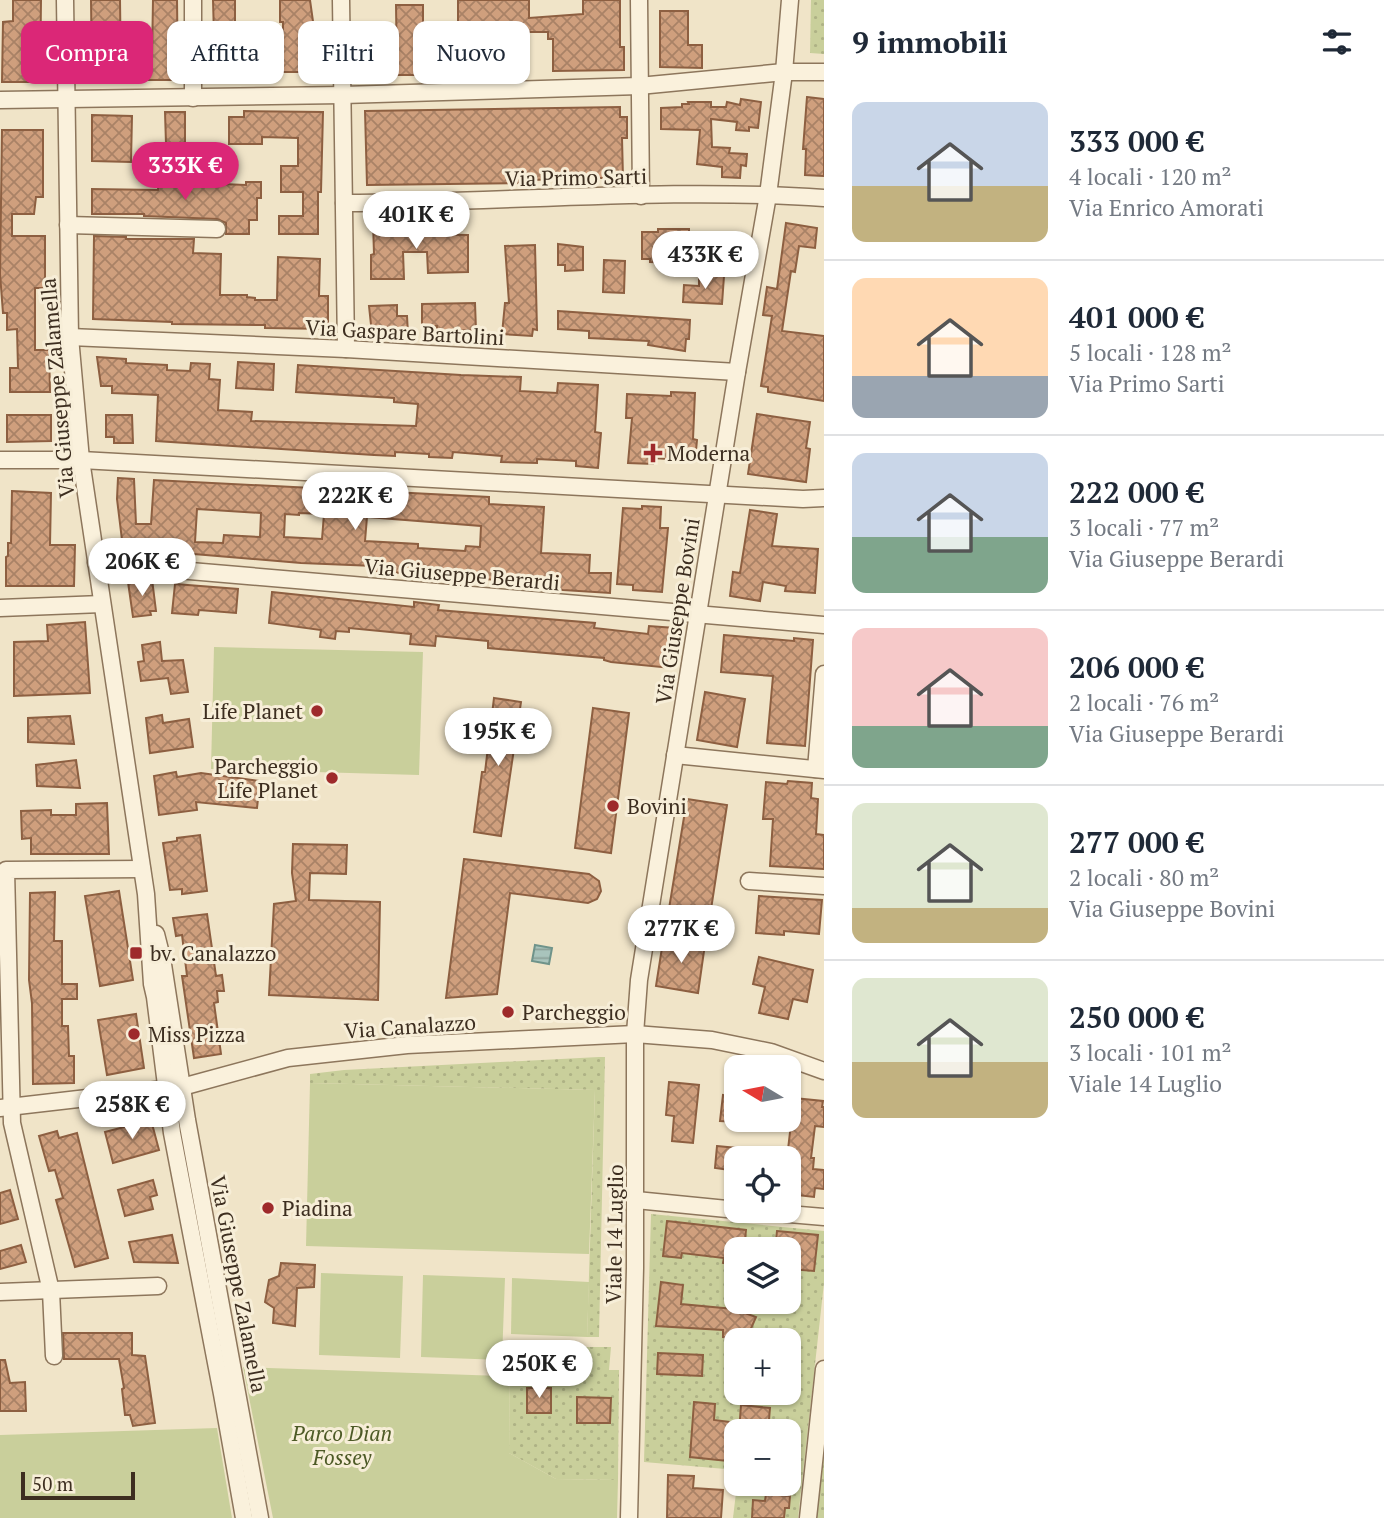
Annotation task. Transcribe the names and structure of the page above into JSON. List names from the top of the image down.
{
  "streets": {
    "street": [
      "Via Primo Sarti",
      "Via Gaspare Bartolini",
      "Via Giuseppe Zalamella",
      "Via Giuseppe Berardi",
      "Via Giuseppe Bovini",
      "Via Canalazzo",
      "Viale 14 Luglio"
    ]
  },
  "crossings": [
    ["Via Primo Sarti", "Via Giuseppe Bovini"],
    ["Via Gaspare Bartolini", "Via Giuseppe Zalamella"],
    ["Via Gaspare Bartolini", "Via Giuseppe Bovini"],
    ["Via Giuseppe Zalamella", "Via Giuseppe Berardi"],
    ["Via Giuseppe Zalamella", "Via Canalazzo"],
    ["Via Giuseppe Berardi", "Via Giuseppe Bovini"],
    ["Via Giuseppe Bovini", "Via Canalazzo"],
    ["Via Giuseppe Bovini", "Viale 14 Luglio"],
    ["Via Canalazzo", "Viale 14 Luglio"]
  ],
  "parks": ["Parco Dian Fossey"],
  "places": {
    "health": ["Moderna"],
    "other": [
      "Life Planet",
      "Parcheggio Life Planet",
      "Bovini",
      "Parcheggio",
      "Miss Pizza",
      "Piadina"
    ],
    "transit": ["bv. Canalazzo"]
  },
  "scale_bar": "50 m",
  "north": "left",
  "page": {
    "heading": "9 immobili",
    "chip": [
      "Compra",
      "Affitta",
      "Filtri",
      "Nuovo"
    ],
    "list": [
      {
        "name": "333 000 €",
        "note": "4 locali · 120 m² · Via Enrico Amorati"
      },
      {
        "name": "401 000 €",
        "note": "5 locali · 128 m² · Via Primo Sarti"
      },
      {
        "name": "222 000 €",
        "note": "3 locali · 77 m² · Via Giuseppe Berardi"
      },
      {
        "name": "206 000 €",
        "note": "2 locali · 76 m² · Via Giuseppe Berardi"
      },
      {
        "name": "277 000 €",
        "note": "2 locali · 80 m² · Via Giuseppe Bovini"
      },
      {
        "name": "250 000 €",
        "note": "3 locali · 101 m² · Viale 14 Luglio"
      }
    ],
    "price": [
      "333K €",
      "401K €",
      "433K €",
      "222K €",
      "206K €",
      "195K €",
      "277K €",
      "258K €",
      "250K €"
    ],
    "map_buttons": ["+", "−"],
    "scale": "50 m"
  }
}
